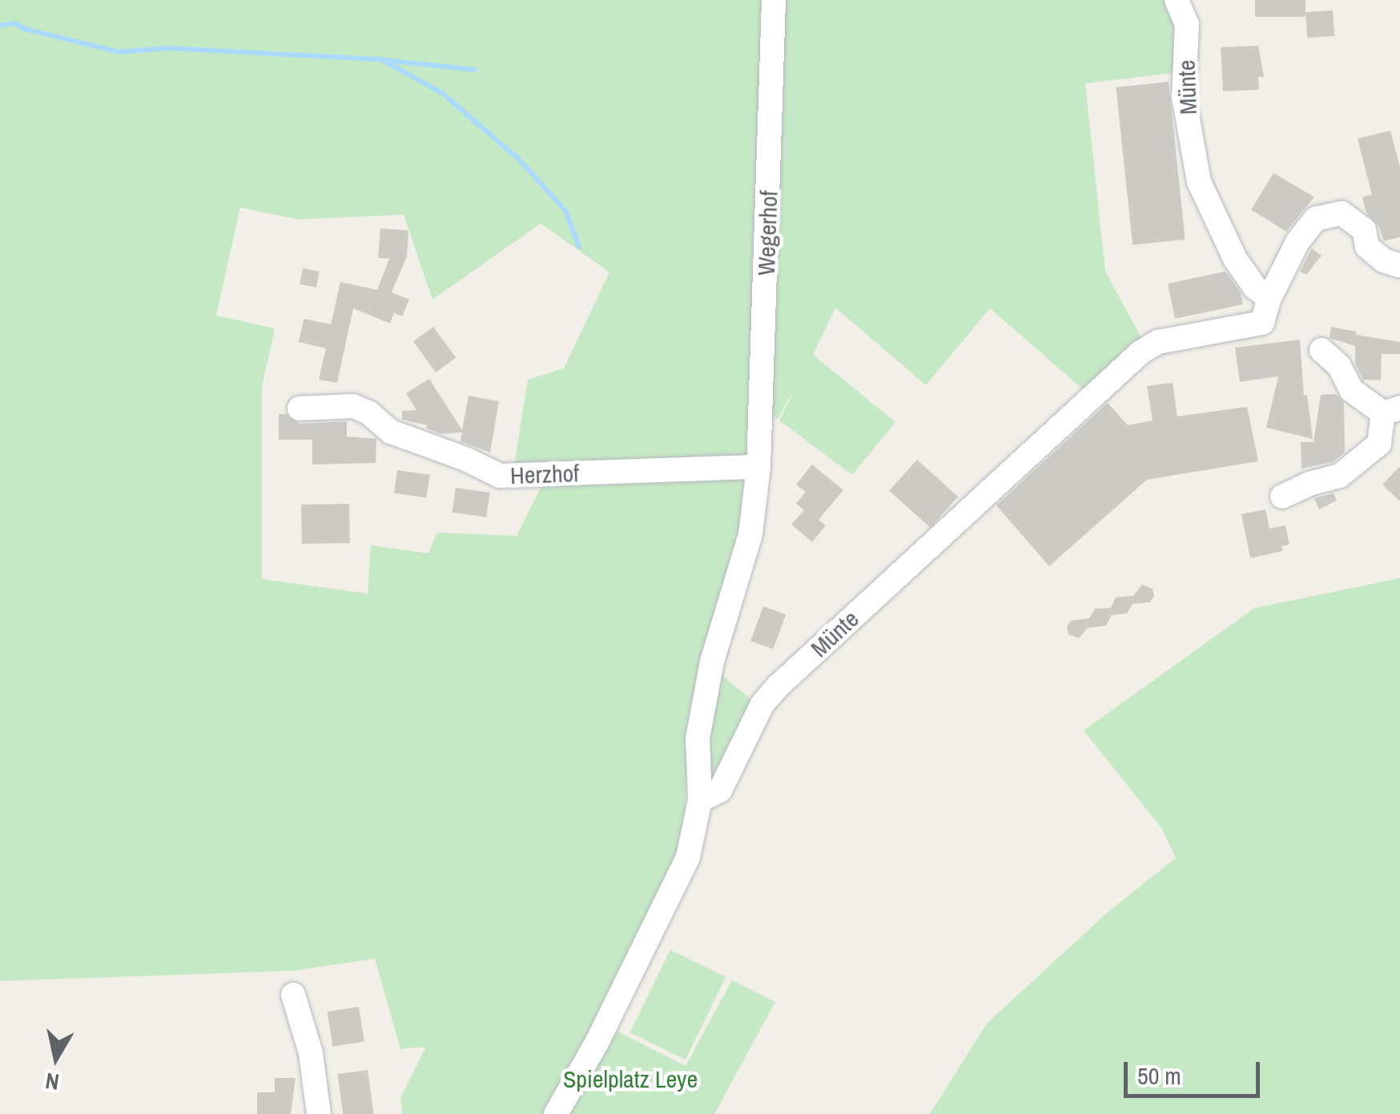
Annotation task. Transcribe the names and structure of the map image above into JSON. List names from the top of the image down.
{
  "streets": {
    "street": ["Münte", "Wegerhof", "Herzhof"]
  },
  "crossings": [
    ["Münte", "Wegerhof"],
    ["Wegerhof", "Herzhof"]
  ],
  "parks": ["Spielplatz Leye"],
  "scale_bar": "50 m",
  "north": "bottom"
}
